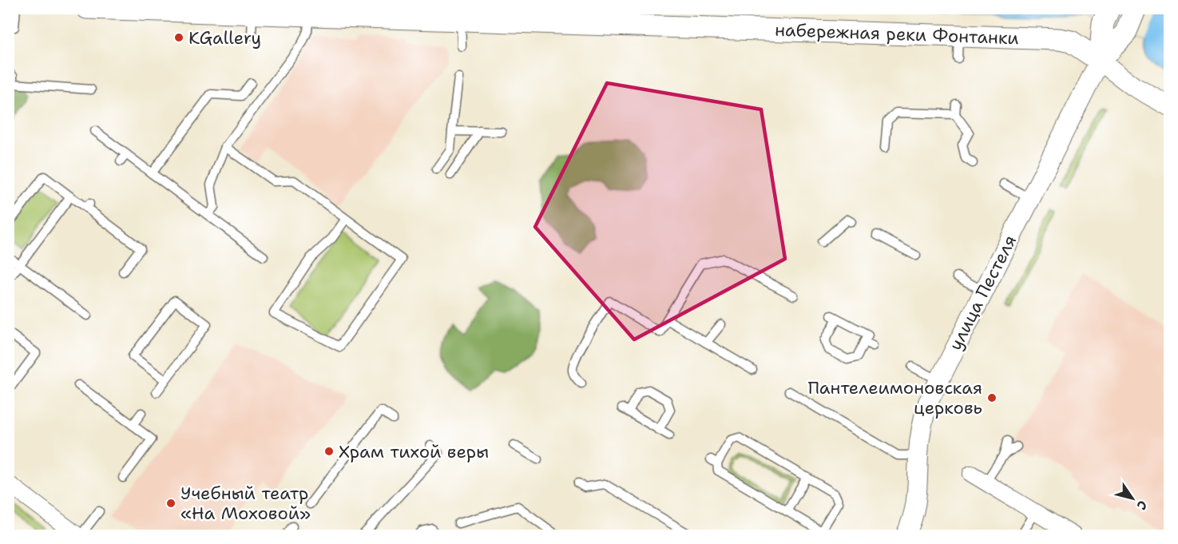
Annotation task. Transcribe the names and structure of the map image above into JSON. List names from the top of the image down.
{
  "streets": {
    "main road": ["набережная реки Фонтанки", "улица Пестеля"]
  },
  "crossings": [
    ["набережная реки Фонтанки", "улица Пестеля"]
  ],
  "places": [
    "KGallery",
    "Пантелеимоновская церковь",
    "Храм тихой веры",
    "Учебный театр «На Моховой»"
  ],
  "north": "bottom right"
}
